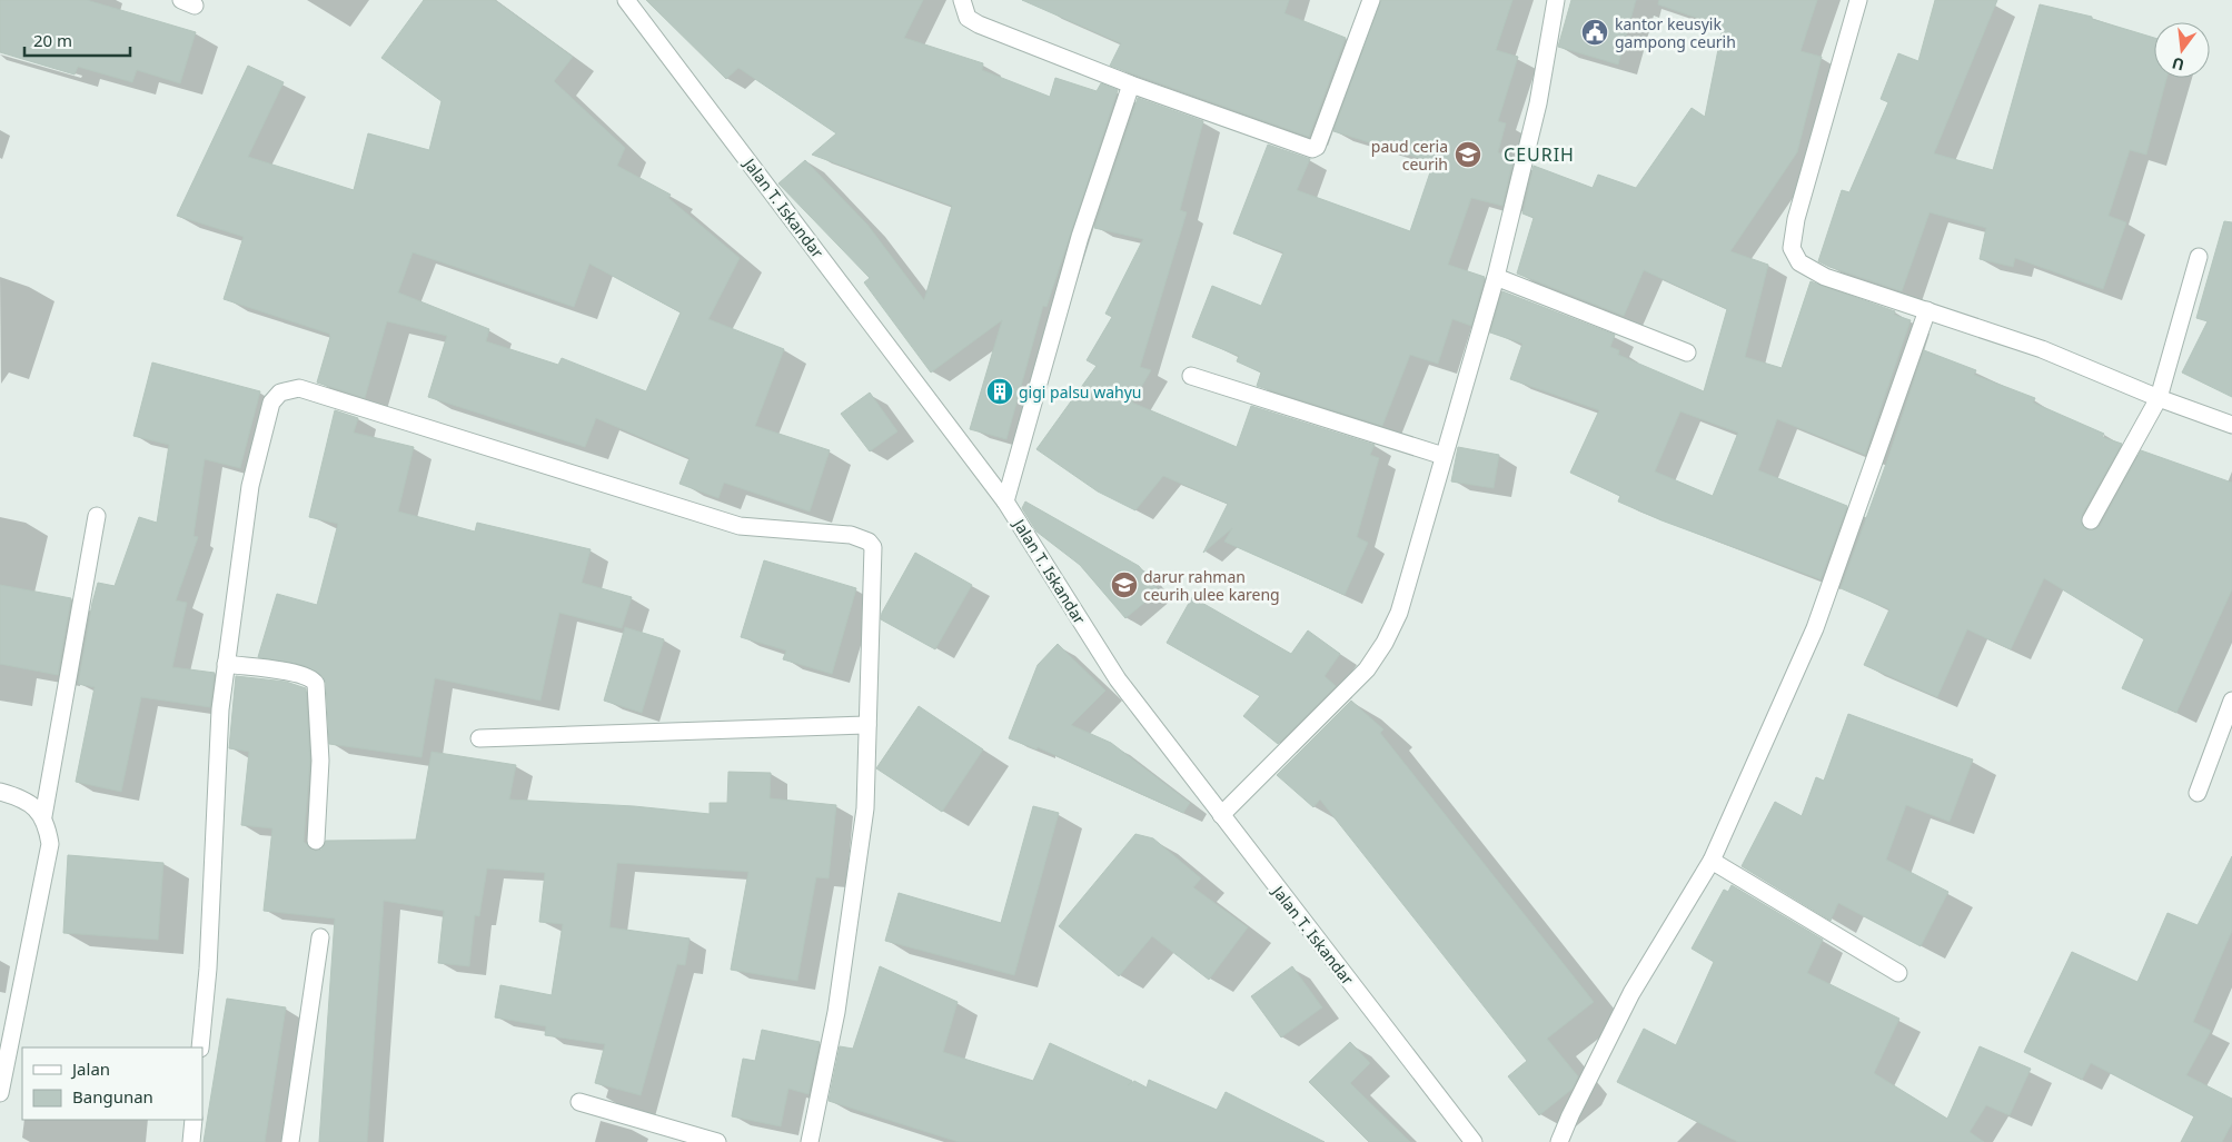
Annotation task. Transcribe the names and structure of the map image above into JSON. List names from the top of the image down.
{
  "streets": {
    "street": ["Jalan T. Iskandar"]
  },
  "districts": ["CEURIH"],
  "places": {
    "public building": ["kantor keusyik gampong ceurih"],
    "school or university": ["paud ceria ceurih", "darur rahman ceurih ulee kareng"],
    "building": ["gigi palsu wahyu"]
  },
  "legend": ["Jalan", "Bangunan"],
  "scale_bar": "20 m",
  "north": "bottom"
}
